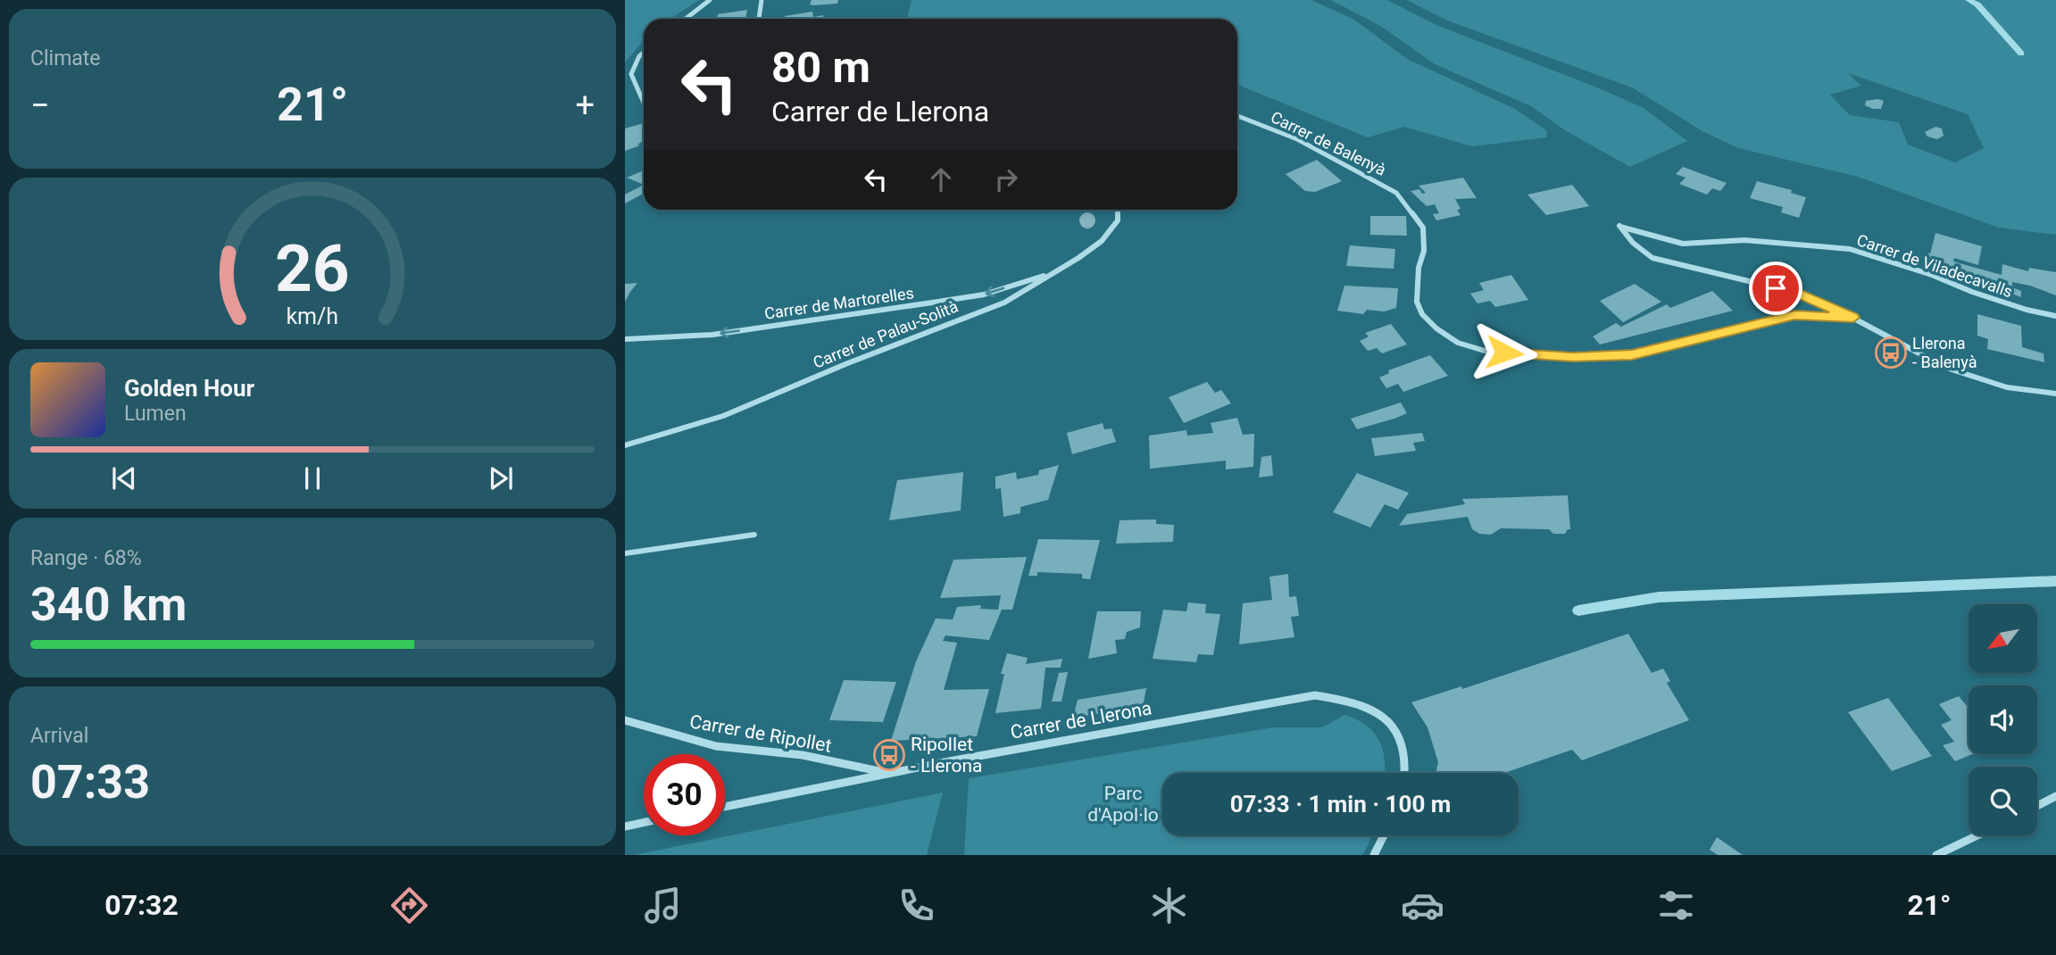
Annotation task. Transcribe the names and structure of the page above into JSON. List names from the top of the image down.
{
  "streets": {
    "street": [
      "Carrer de Balenyà",
      "Carrer de Viladecavalls",
      "Carrer de Martorelles",
      "Carrer de Palau-Solità",
      "Carrer de Llerona",
      "Carrer de Ripollet"
    ]
  },
  "crossings": [
    ["Carrer de Balenyà", "Carrer de Viladecavalls"],
    ["Carrer de Martorelles", "Carrer de Palau-Solità"],
    ["Carrer de Llerona", "Carrer de Ripollet"]
  ],
  "one_way": ["Carrer de Martorelles"],
  "parks": ["Parc d'Apol·lo"],
  "places": {
    "bus stop": ["Llerona - Balenyà", "Ripollet - Llerona"]
  },
  "north": "bottom left",
  "page": {
    "tile": [
      "Climate",
      ["Range · 68%", "340 km"],
      ["Arrival", "07:33"]
    ],
    "turn": ["80 m", "Carrer de Llerona"],
    "heat": ["−", "21°", "+"],
    "song": ["Golden Hour", "Lumen"],
    "limit": "30",
    "trip": "07:33 · 1 min · 100 m",
    "tabs": ["07:32", "21°"],
    "gauge": ["26", "km/h"]
  }
}
